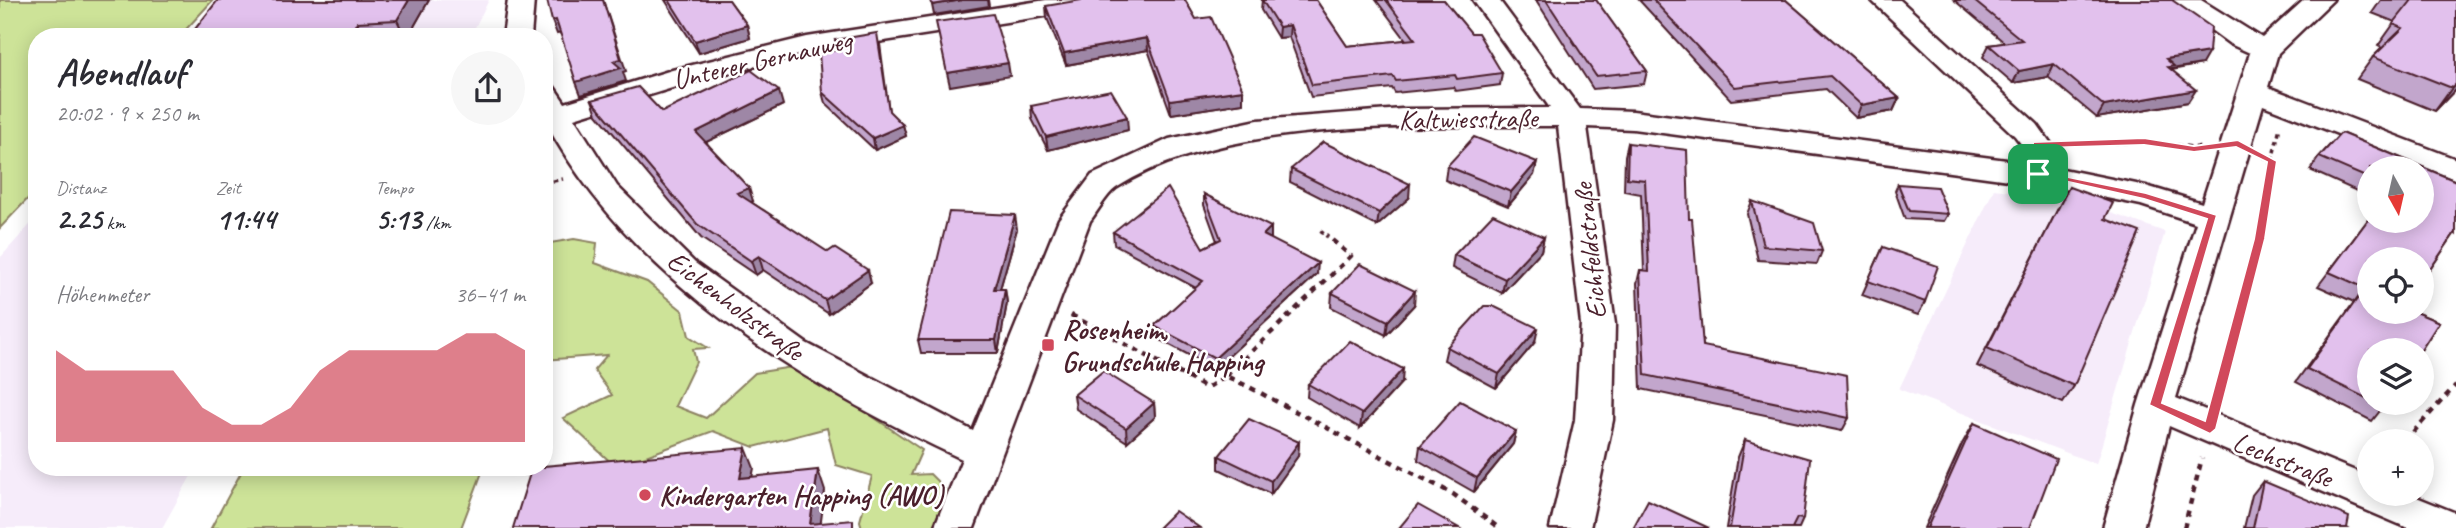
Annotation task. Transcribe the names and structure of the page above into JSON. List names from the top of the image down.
{
  "streets": {
    "street": [
      "Unterer Gernauweg",
      "Kaltwiesstraße",
      "Eichfeldstraße",
      "Eichenholzstraße",
      "Lechstraße"
    ]
  },
  "crossings": [
    ["Kaltwiesstraße", "Eichfeldstraße"],
    ["Kaltwiesstraße", "Eichenholzstraße"]
  ],
  "places": {
    "transit": ["Rosenheim, Grundschule Happing"],
    "other": ["Kindergarten Happing (AWO)"]
  },
  "north": "bottom",
  "page": {
    "heading": ["Abendlauf", "20:02 · 9 × 250 m"],
    "stats": [
      ["Distanz", "2.25 km"],
      ["Zeit", "11:44"],
      ["Tempo", "5:13 /km"]
    ],
    "map_buttons": "+",
    "chart": ["Höhenmeter", "36–41 m"]
  }
}
